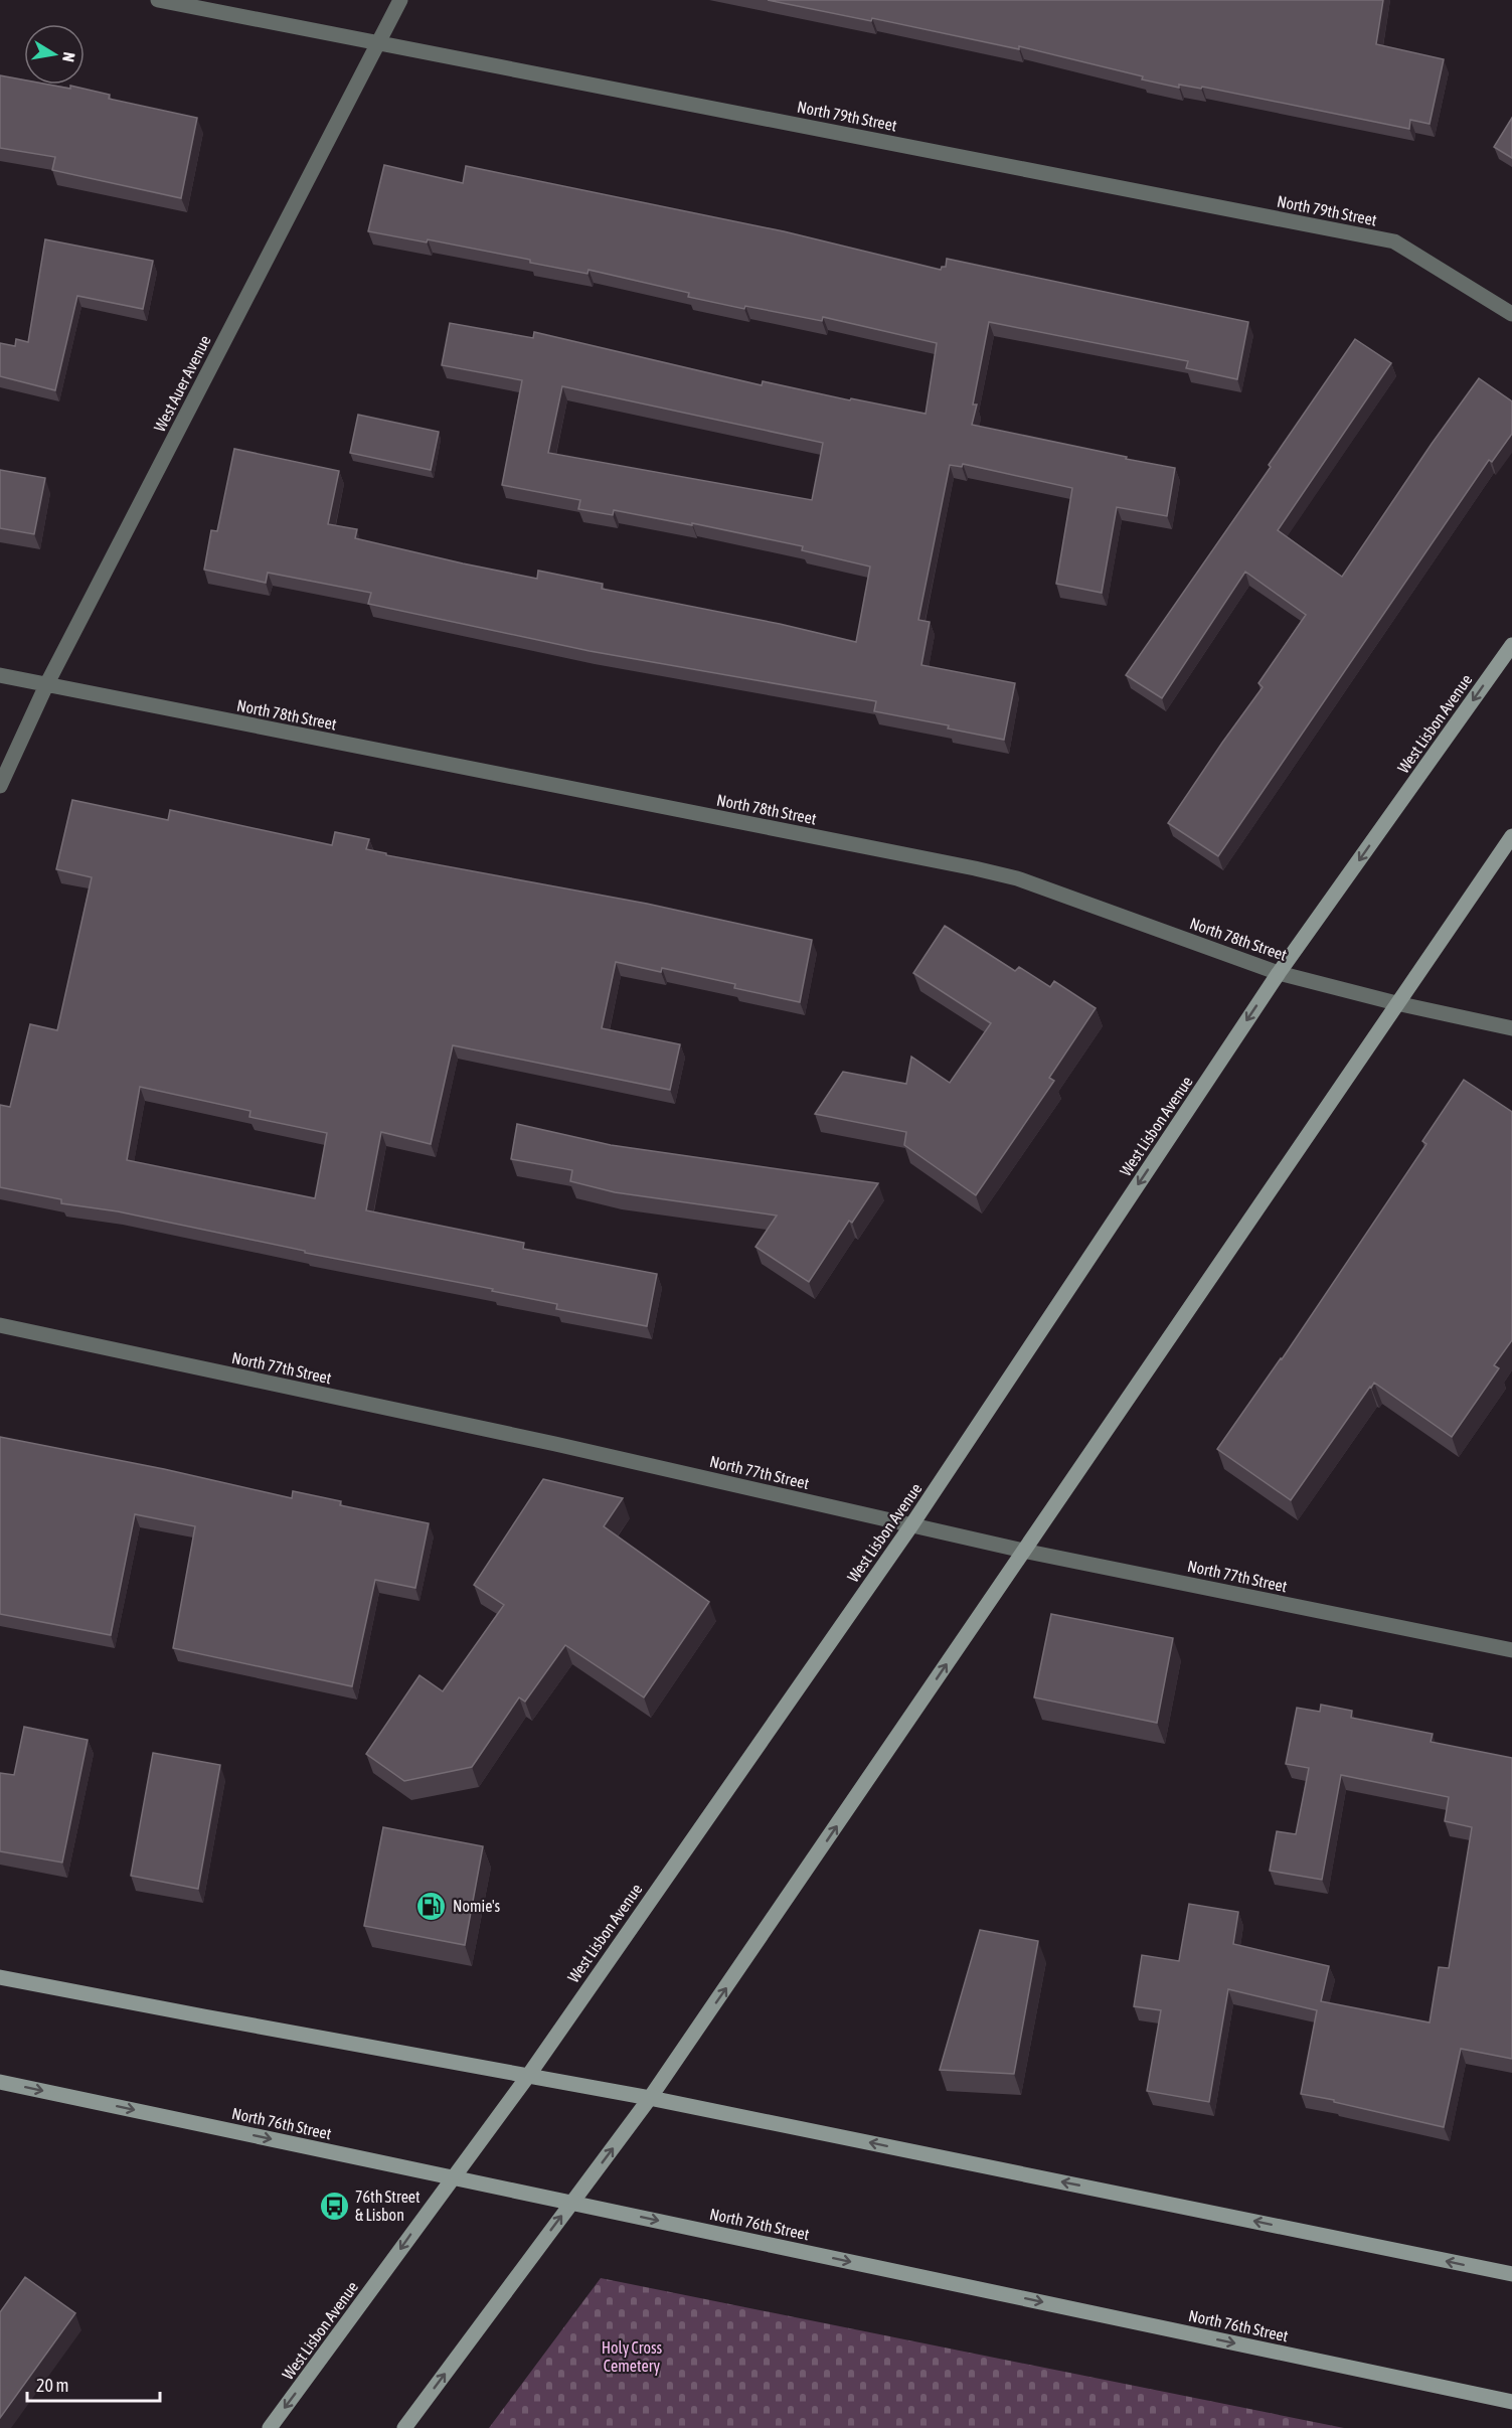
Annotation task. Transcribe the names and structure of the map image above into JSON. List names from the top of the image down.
{
  "streets": {
    "main road": ["West Lisbon Avenue", "North 76th Street"],
    "street": [
      "North 79th Street",
      "West Auer Avenue",
      "North 78th Street",
      "North 77th Street"
    ]
  },
  "crossings": [
    ["North 79th Street", "West Auer Avenue"],
    ["West Auer Avenue", "North 78th Street"],
    ["North 78th Street", "West Lisbon Avenue"],
    ["West Lisbon Avenue", "North 77th Street"],
    ["West Lisbon Avenue", "North 76th Street"]
  ],
  "parks": ["Holy Cross Cemetery"],
  "places": {
    "fuel station": ["Nomie's"],
    "bus stop": ["76th Street & Lisbon"]
  },
  "scale_bar": "20 m",
  "north": "right"
}
